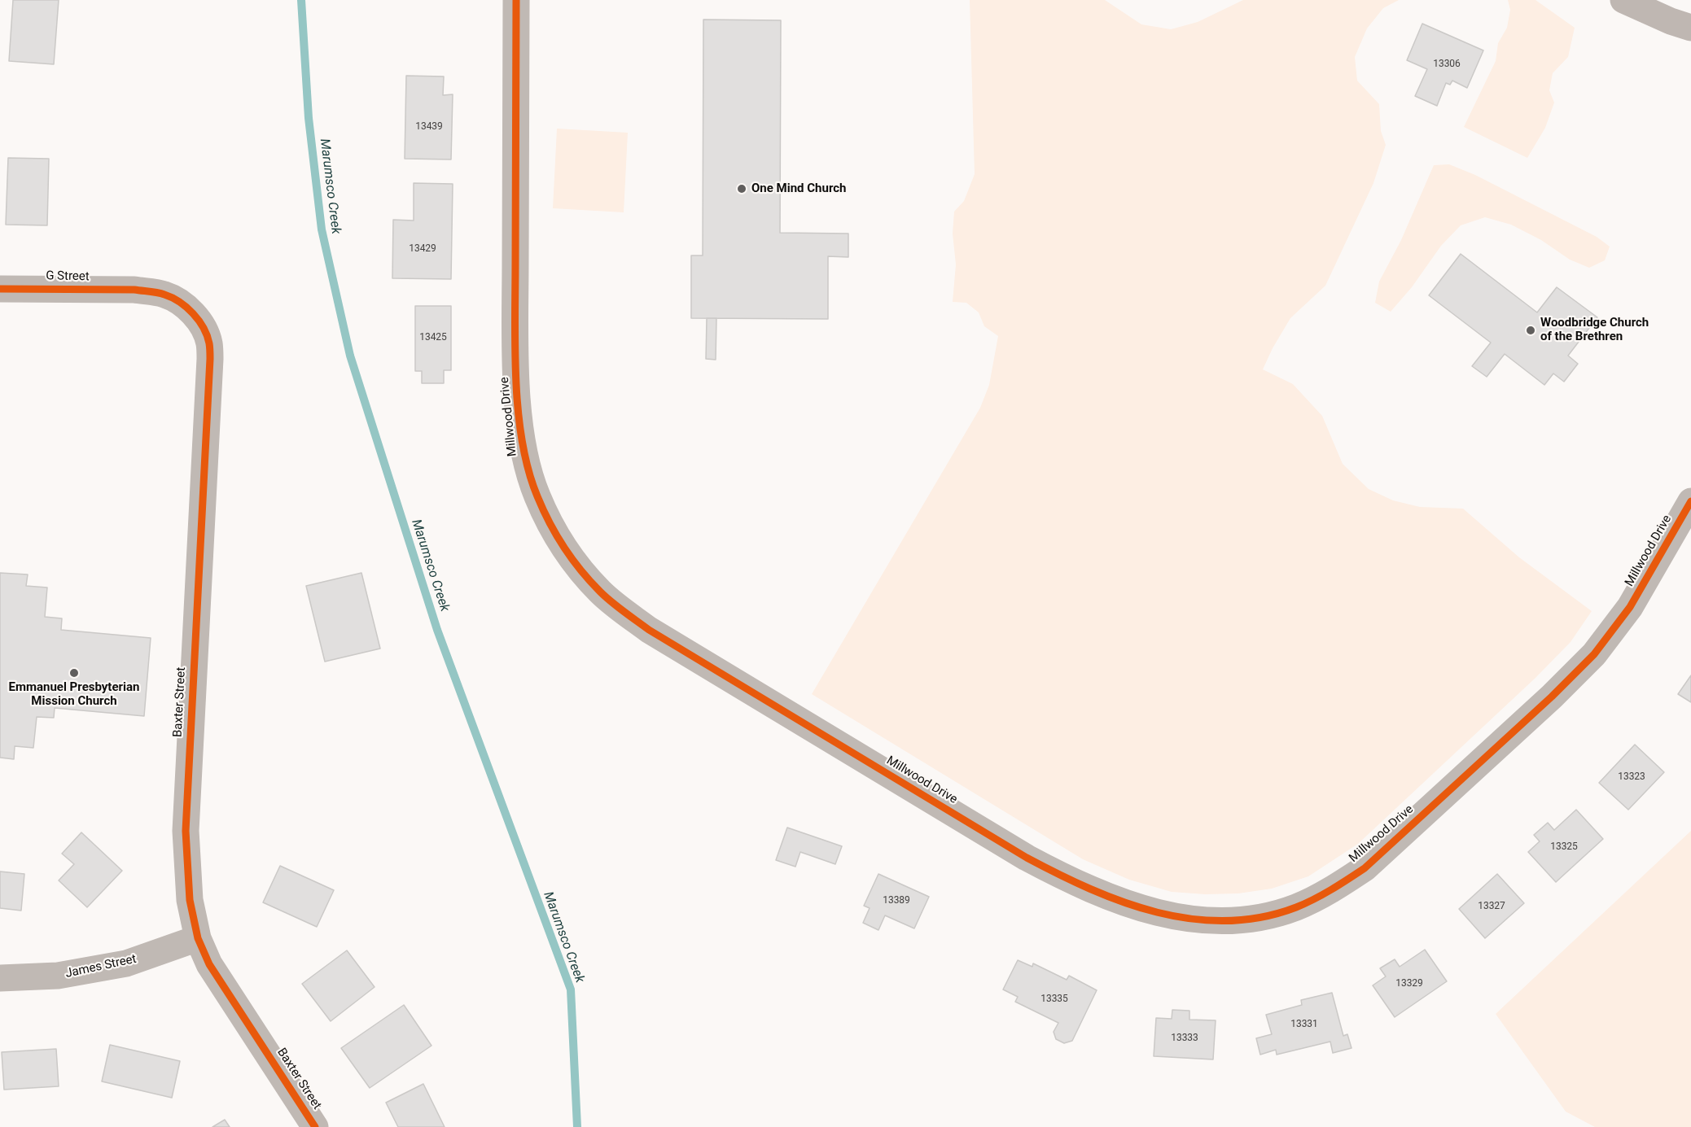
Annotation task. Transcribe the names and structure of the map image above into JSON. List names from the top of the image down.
{
  "streets": {
    "street": [
      "G Street",
      "Millwood Drive",
      "Baxter Street",
      "James Street"
    ]
  },
  "crossings": [
    ["G Street", "Baxter Street"],
    ["Baxter Street", "James Street"]
  ],
  "water": ["Marumsco Creek"],
  "places": ["One Mind Church", "Woodbridge Church of the Brethren", "Emmanuel Presbyterian Mission Church"],
  "house_numbers": [
    "13306",
    "13439",
    "13429",
    "13425",
    "13323",
    "13325",
    "13389",
    "13327",
    "13329",
    "13335",
    "13331",
    "13333"
  ]
}
